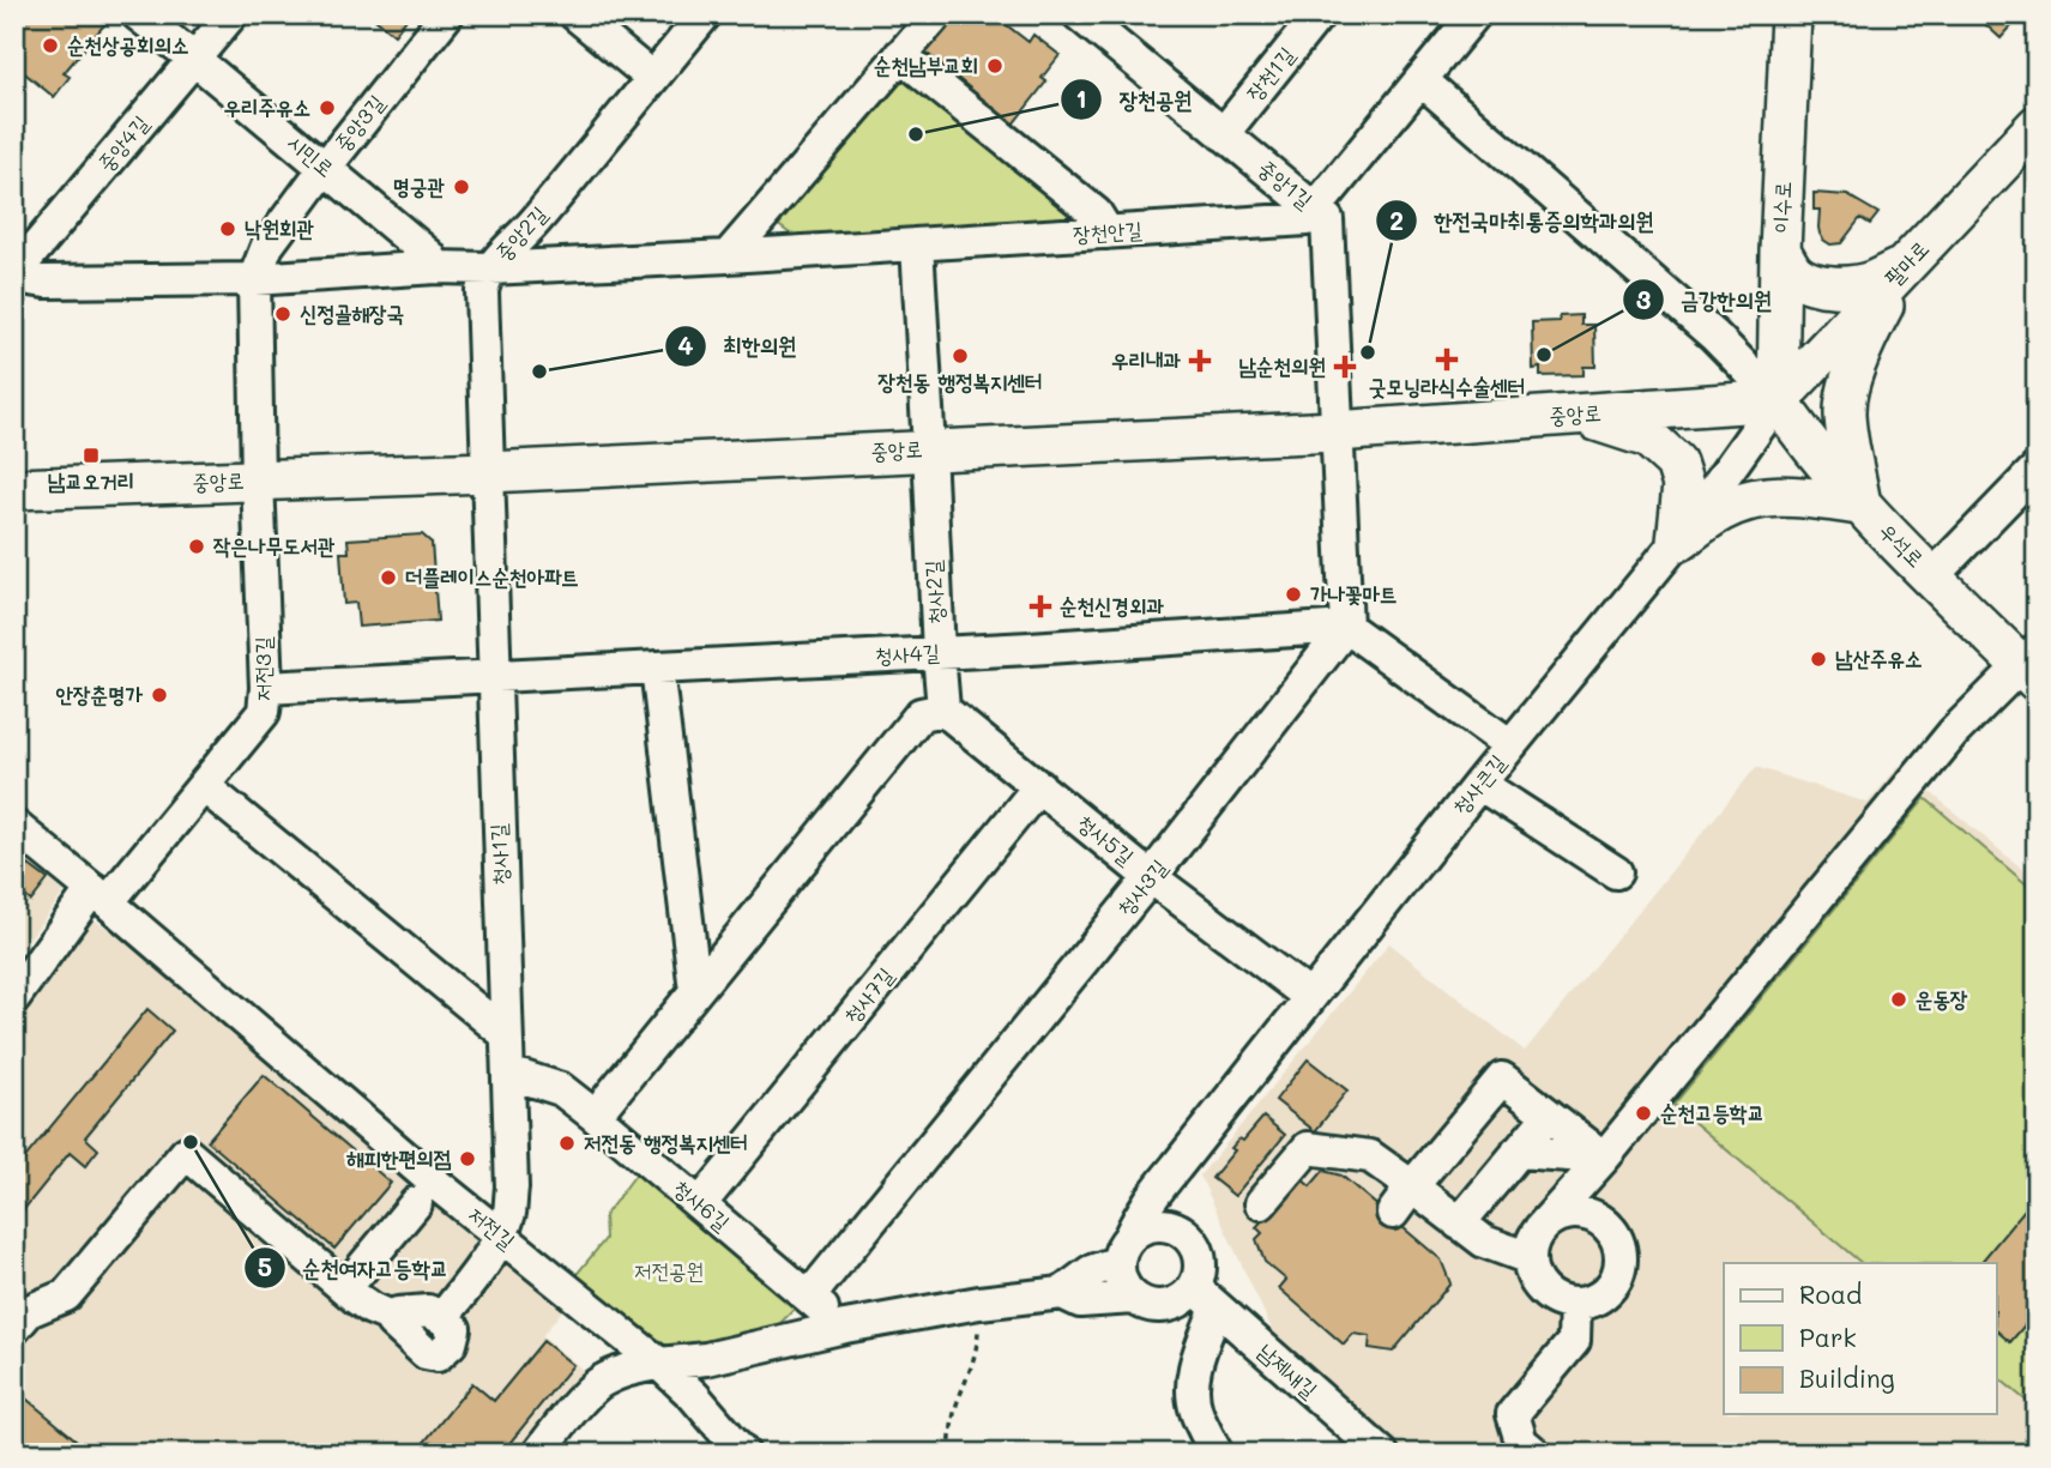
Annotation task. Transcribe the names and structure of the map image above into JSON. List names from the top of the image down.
{
  "streets": {
    "main road": [
      "이수로",
      "팔마로",
      "중앙로",
      "우석로"
    ],
    "street": [
      "장천1길",
      "중앙3길",
      "중앙4길",
      "시민로",
      "중앙1길",
      "장천안길",
      "중앙2길",
      "청사2길",
      "청사4길",
      "저전3길",
      "청사큰길",
      "청사5길",
      "청사1길",
      "청사3길",
      "청사7길",
      "청사6길",
      "저전길",
      "남제새길"
    ]
  },
  "crossings": [
    ["장천1길", "중앙1길"],
    ["중앙3길", "중앙4길"],
    ["중앙3길", "시민로"],
    ["중앙3길", "중앙로"],
    ["중앙3길", "저전3길"],
    ["중앙4길", "시민로"],
    ["중앙1길", "장천안길"],
    ["중앙1길", "중앙로"],
    ["이수로", "팔마로"],
    ["이수로", "중앙로"],
    ["이수로", "우석로"],
    ["이수로", "청사큰길"],
    ["장천안길", "중앙2길"],
    ["장천안길", "청사2길"],
    ["중앙2길", "중앙로"],
    ["중앙2길", "청사1길"],
    ["팔마로", "중앙로"],
    ["팔마로", "우석로"],
    ["팔마로", "청사큰길"],
    ["중앙로", "우석로"],
    ["중앙로", "청사2길"],
    ["중앙로", "저전3길"],
    ["중앙로", "청사큰길"],
    ["중앙로", "청사1길"],
    ["우석로", "청사큰길"],
    ["청사2길", "청사4길"],
    ["청사2길", "청사5길"],
    ["청사4길", "저전3길"],
    ["청사4길", "청사1길"],
    ["청사4길", "청사3길"],
    ["저전3길", "저전길"],
    ["청사큰길", "청사5길"],
    ["청사큰길", "남제새길"],
    ["청사5길", "청사3길"],
    ["청사5길", "청사7길"],
    ["청사1길", "청사6길"],
    ["청사1길", "저전길"],
    ["청사3길", "청사6길"],
    ["청사7길", "청사6길"]
  ],
  "parks": ["저전공원"],
  "places": {
    "other": [
      "순천상공회의소",
      "순천남부교회",
      "우리주유소",
      "장천공원",
      "명궁관",
      "낙원회관",
      "신정골해장국",
      "한전국마취통증의학과의원",
      "금강한의원",
      "장천동 행정복지센터",
      "최한의원",
      "작은나무도서관",
      "더플레이스순천아파트",
      "가나꽃마트",
      "남산주유소",
      "안장춘명가",
      "운동장",
      "순천고등학교",
      "순천여자고등학교",
      "저전동 행정복지센터",
      "해피한편의점"
    ],
    "health": [
      "굿모닝라식수술센터",
      "우리내과",
      "남순천의원",
      "순천신경외과"
    ],
    "transit": ["남교오거리"]
  },
  "legend": ["Road", "Park", "Building"]
}
